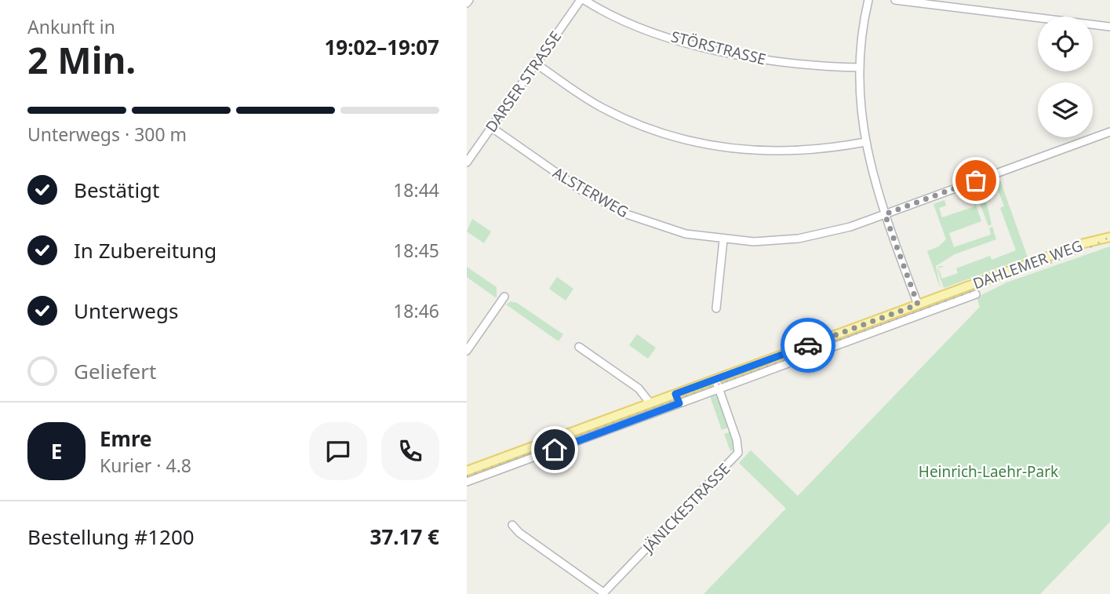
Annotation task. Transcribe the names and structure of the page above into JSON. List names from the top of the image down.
{
  "streets": {
    "main road": ["DAHLEMER WEG"],
    "street": [
      "STÖRSTRASSE",
      "DARSER STRASSE",
      "ALSTERWEG",
      "JÄNICKESTRASSE"
    ]
  },
  "crossings": [
    ["STÖRSTRASSE", "DARSER STRASSE"],
    ["DARSER STRASSE", "ALSTERWEG"],
    ["DAHLEMER WEG", "JÄNICKESTRASSE"]
  ],
  "parks": ["Heinrich-Laehr-Park"],
  "page": {
    "heading": ["2 Min.", "Ankunft in", "19:02–19:07"],
    "panel": [
      "Emre",
      "Kurier · 4.8",
      "Bestellung #1200",
      "37.17 €"
    ],
    "bar": "Unterwegs · 300 m",
    "list": [
      ["Bestätigt", "18:44"],
      ["In Zubereitung", "18:45"],
      ["Unterwegs", "18:46"],
      "Geliefert"
    ],
    "round": "E"
  }
}
